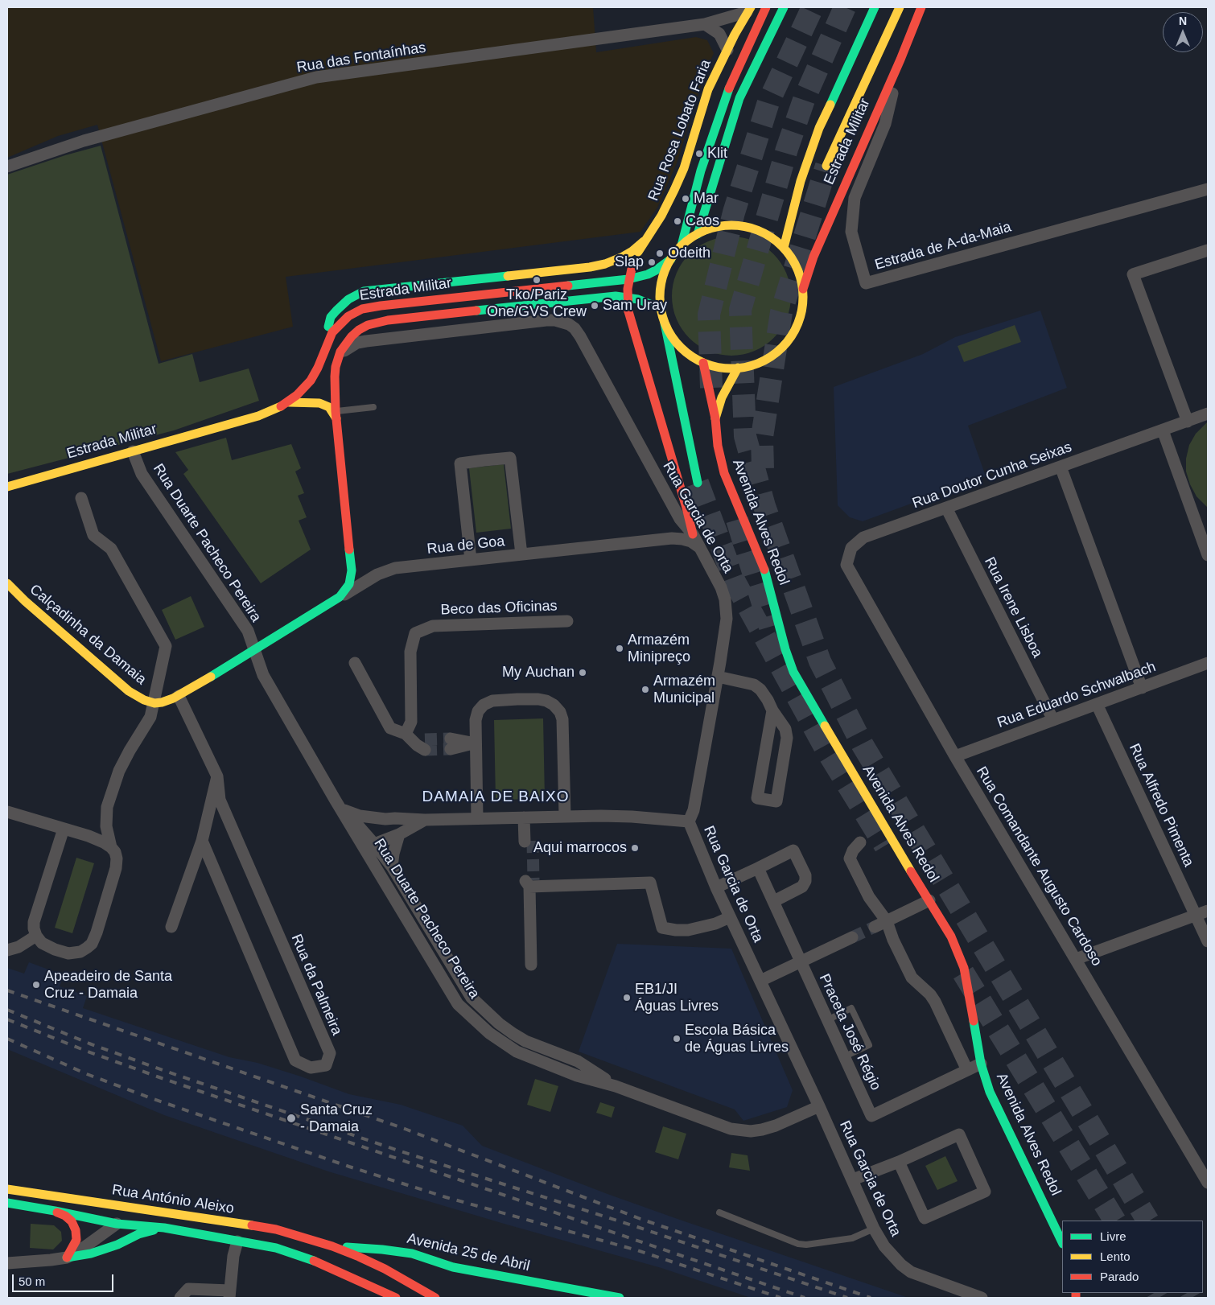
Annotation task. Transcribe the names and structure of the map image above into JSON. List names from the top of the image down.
{
  "streets": {
    "main road": [
      "Rua Rosa Lobato Faria",
      "Estrada Militar",
      "Avenida Alves Redol",
      "Rua de Goa",
      "Calçadinha da Damaia",
      "Rua António Aleixo",
      "Avenida 25 de Abril"
    ],
    "street": [
      "Rua das Fontaínhas",
      "Estrada de A-da-Maia",
      "Rua Doutor Cunha Seixas",
      "Rua Garcia de Orta",
      "Rua Duarte Pacheco Pereira",
      "Rua Irene Lisboa",
      "Beco das Oficinas",
      "Rua Eduardo Schwalbach",
      "Rua Alfredo Pimenta",
      "Rua Comandante Augusto Cardoso",
      "Rua da Palmeira",
      "Praceta José Régio"
    ]
  },
  "crossings": [
    ["Rua das Fontaínhas", "Rua Rosa Lobato Faria"],
    ["Estrada Militar", "Estrada de A-da-Maia"],
    ["Estrada Militar", "Rua Garcia de Orta"],
    ["Estrada Militar", "Avenida Alves Redol"],
    ["Estrada Militar", "Rua Duarte Pacheco Pereira"],
    ["Rua Doutor Cunha Seixas", "Rua Irene Lisboa"],
    ["Rua Doutor Cunha Seixas", "Rua Comandante Augusto Cardoso"],
    ["Rua Garcia de Orta", "Rua Duarte Pacheco Pereira"],
    ["Rua Garcia de Orta", "Rua de Goa"],
    ["Rua Duarte Pacheco Pereira", "Rua de Goa"],
    ["Rua de Goa", "Calçadinha da Damaia"],
    ["Rua de Goa", "Rua da Palmeira"],
    ["Rua Irene Lisboa", "Rua Eduardo Schwalbach"],
    ["Rua Eduardo Schwalbach", "Rua Alfredo Pimenta"],
    ["Rua Eduardo Schwalbach", "Rua Comandante Augusto Cardoso"],
    ["Rua António Aleixo", "Avenida 25 de Abril"]
  ],
  "districts": ["DAMAIA DE BAIXO"],
  "places": [
    "Klit",
    "Mar",
    "Caos",
    "Odeith",
    "Slap",
    "Tko/Pariz One/GVS Crew",
    "Sam Uray",
    "Armazém Minipreço",
    "My Auchan",
    "Armazém Municipal",
    "Aqui marrocos",
    "Apeadeiro de Santa Cruz - Damaia",
    "EB1/JI Águas Livres",
    "Escola Básica de Águas Livres",
    "Santa Cruz - Damaia"
  ],
  "legend": ["Livre", "Lento", "Parado"],
  "scale_bar": "50 m",
  "north": "top"
}
